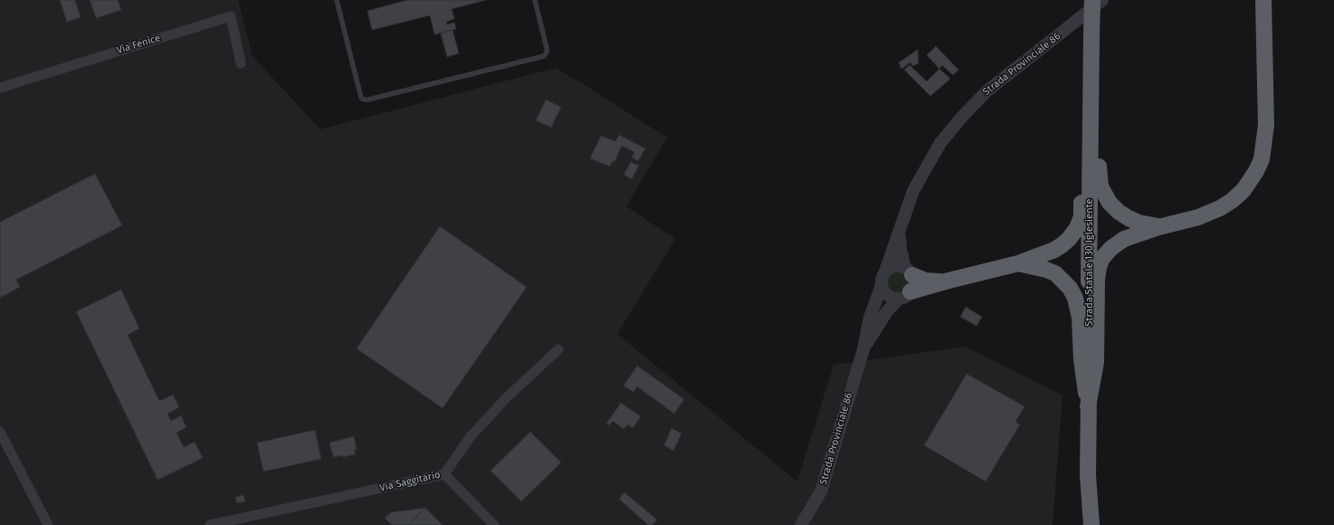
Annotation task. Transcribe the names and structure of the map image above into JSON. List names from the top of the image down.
{
  "streets": {
    "highway": ["Strada Statale 130 Iglesiente"],
    "street": ["Via Fenice", "Strada Provinciale 86", "Via Saggitario"]
  }
}
